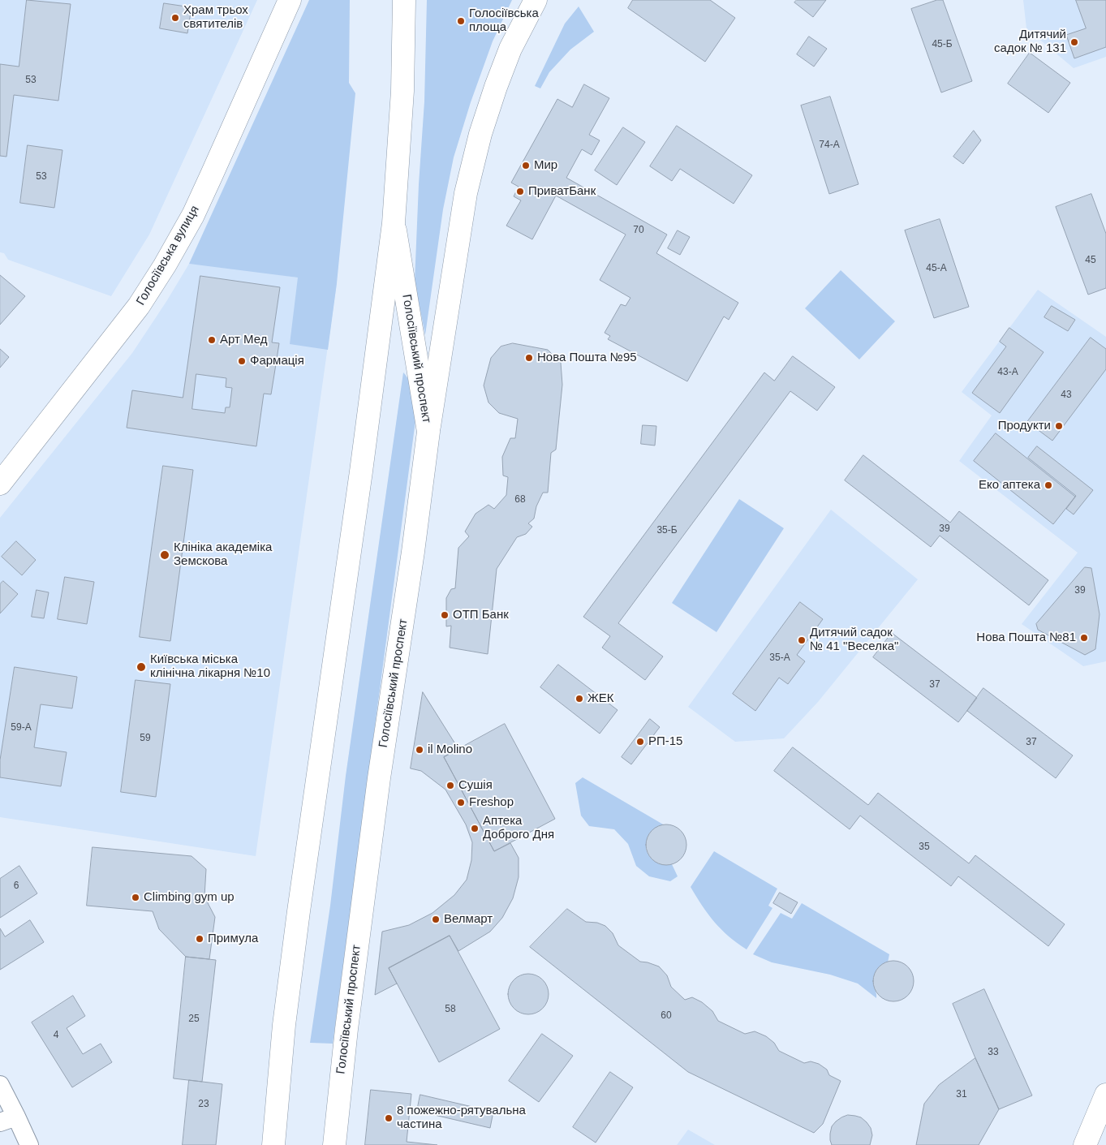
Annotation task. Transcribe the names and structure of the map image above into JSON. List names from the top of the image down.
{
  "streets": {
    "main road": ["Голосіївська вулиця", "Голосіївський проспект"]
  },
  "places": [
    "Храм трьох святителів",
    "Голосіївська площа",
    "Дитячий садок № 131",
    "Мир",
    "ПриватБанк",
    "Арт Мед",
    "Нова Пошта №95",
    "Фармація",
    "Продукти",
    "Еко аптека",
    "Клініка академіка Земскова",
    "ОТП Банк",
    "Нова Пошта №81",
    "Дитячий садок № 41 \"Веселка\"",
    "Київська міська клінічна лікарня №10",
    "ЖЕК",
    "РП-15",
    "il Molino",
    "Сушія",
    "Freshop",
    "Аптека Доброго Дня",
    "Climbing gym up",
    "Велмарт",
    "Примула",
    "8 пожежно-рятувальна частина"
  ],
  "house_numbers": [
    "45-Б",
    "53",
    "74-А",
    "53",
    "70",
    "45",
    "45-А",
    "43-А",
    "43",
    "68",
    "39",
    "35-Б",
    "39",
    "35-А",
    "37",
    "59-А",
    "59",
    "37",
    "35",
    "6",
    "58",
    "60",
    "25",
    "4",
    "33",
    "31",
    "23"
  ]
}
